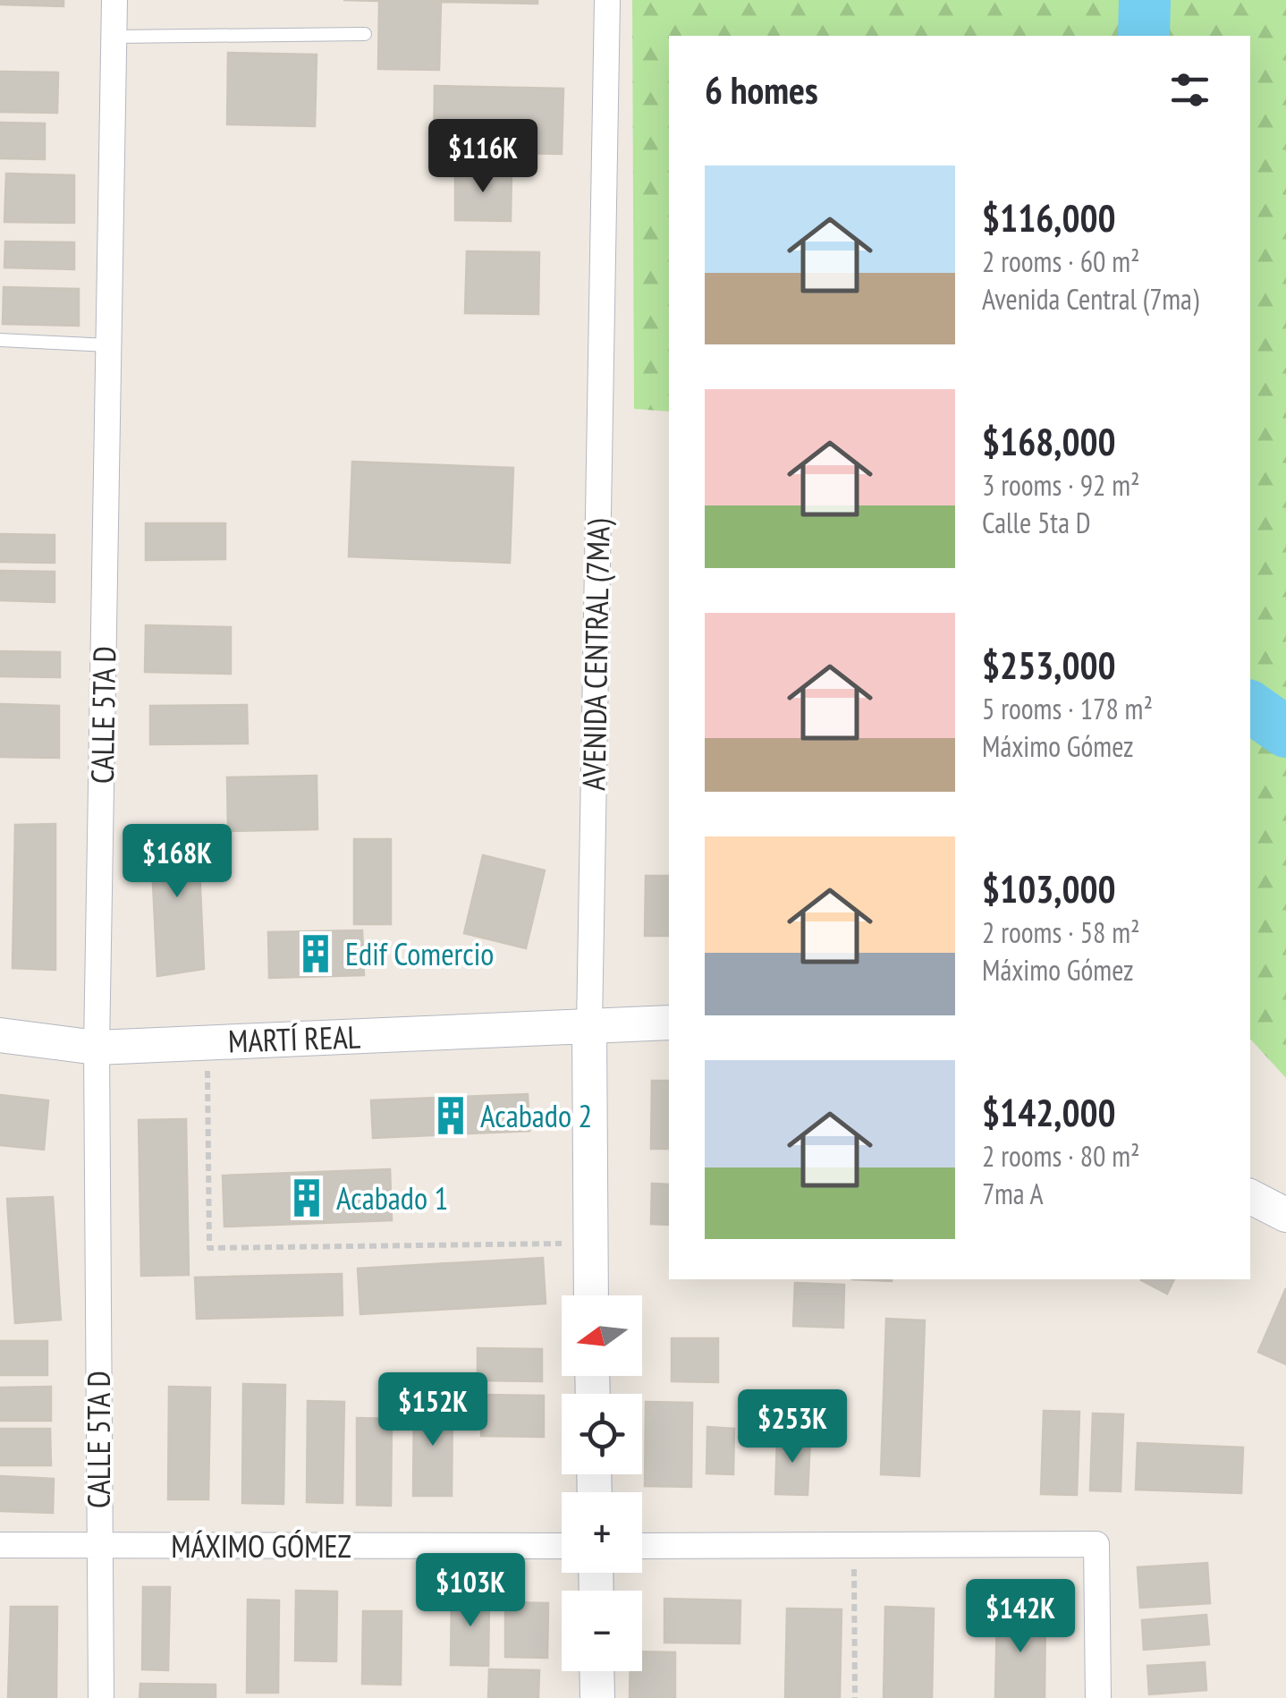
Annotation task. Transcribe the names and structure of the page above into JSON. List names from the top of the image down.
{
  "streets": {
    "main road": ["AVENIDA CENTRAL (7MA)", "MARTÍ REAL"],
    "street": ["CALLE 5TA D", "MÁXIMO GÓMEZ"]
  },
  "crossings": [
    ["AVENIDA CENTRAL (7MA)", "MARTÍ REAL"],
    ["CALLE 5TA D", "MARTÍ REAL"],
    ["CALLE 5TA D", "MÁXIMO GÓMEZ"]
  ],
  "places": {
    "building": ["Edif Comercio", "Acabado 2", "Acabado 1"]
  },
  "north": "left",
  "page": {
    "heading": "6 homes",
    "price": [
      "$116K",
      "$168K",
      "$152K",
      "$253K",
      "$103K",
      "$142K"
    ],
    "list": [
      {
        "name": "$116,000",
        "note": "2 rooms · 60 m² · Avenida Central (7ma)"
      },
      {
        "name": "$168,000",
        "note": "3 rooms · 92 m² · Calle 5ta D"
      },
      {
        "name": "$253,000",
        "note": "5 rooms · 178 m² · Máximo Gómez"
      },
      {
        "name": "$103,000",
        "note": "2 rooms · 58 m² · Máximo Gómez"
      },
      {
        "name": "$142,000",
        "note": "2 rooms · 80 m² · 7ma A"
      }
    ],
    "map_buttons": ["+", "−"]
  }
}
